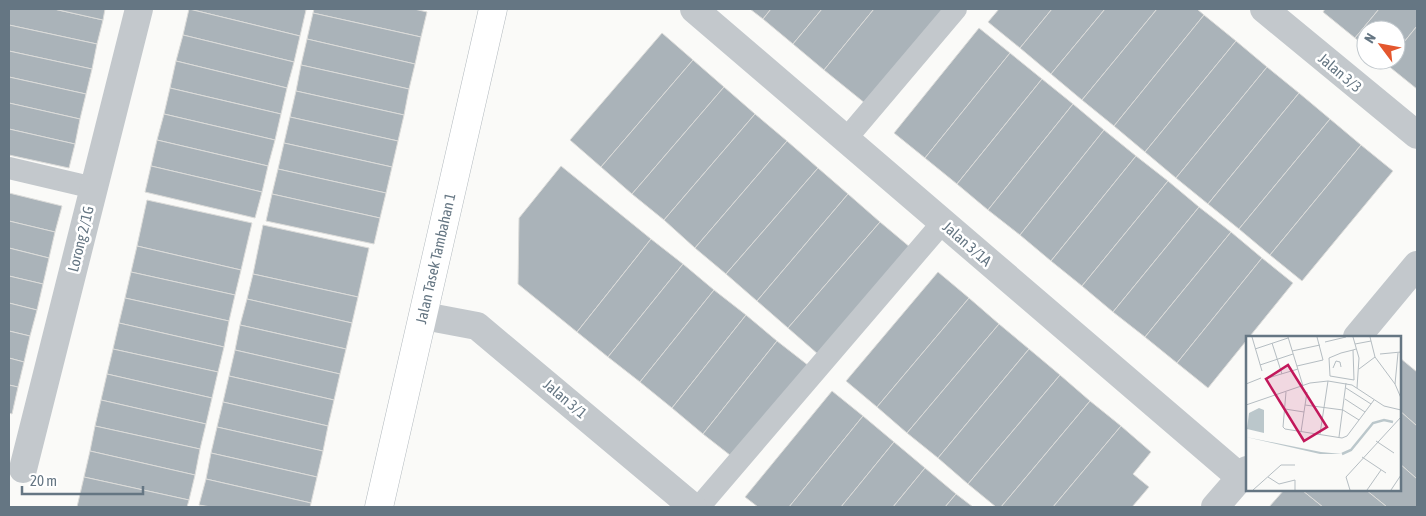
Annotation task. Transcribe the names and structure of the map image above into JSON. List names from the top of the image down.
{
  "streets": {
    "street": [
      "Jalan 3/3",
      "Lorong 2/1G",
      "Jalan 3/1A",
      "Jalan Tasek Tambahan 1",
      "Jalan 3/1"
    ]
  },
  "crossings": [
    ["Jalan Tasek Tambahan 1", "Jalan 3/1"]
  ],
  "scale_bar": "20 m",
  "north": "top left"
}
